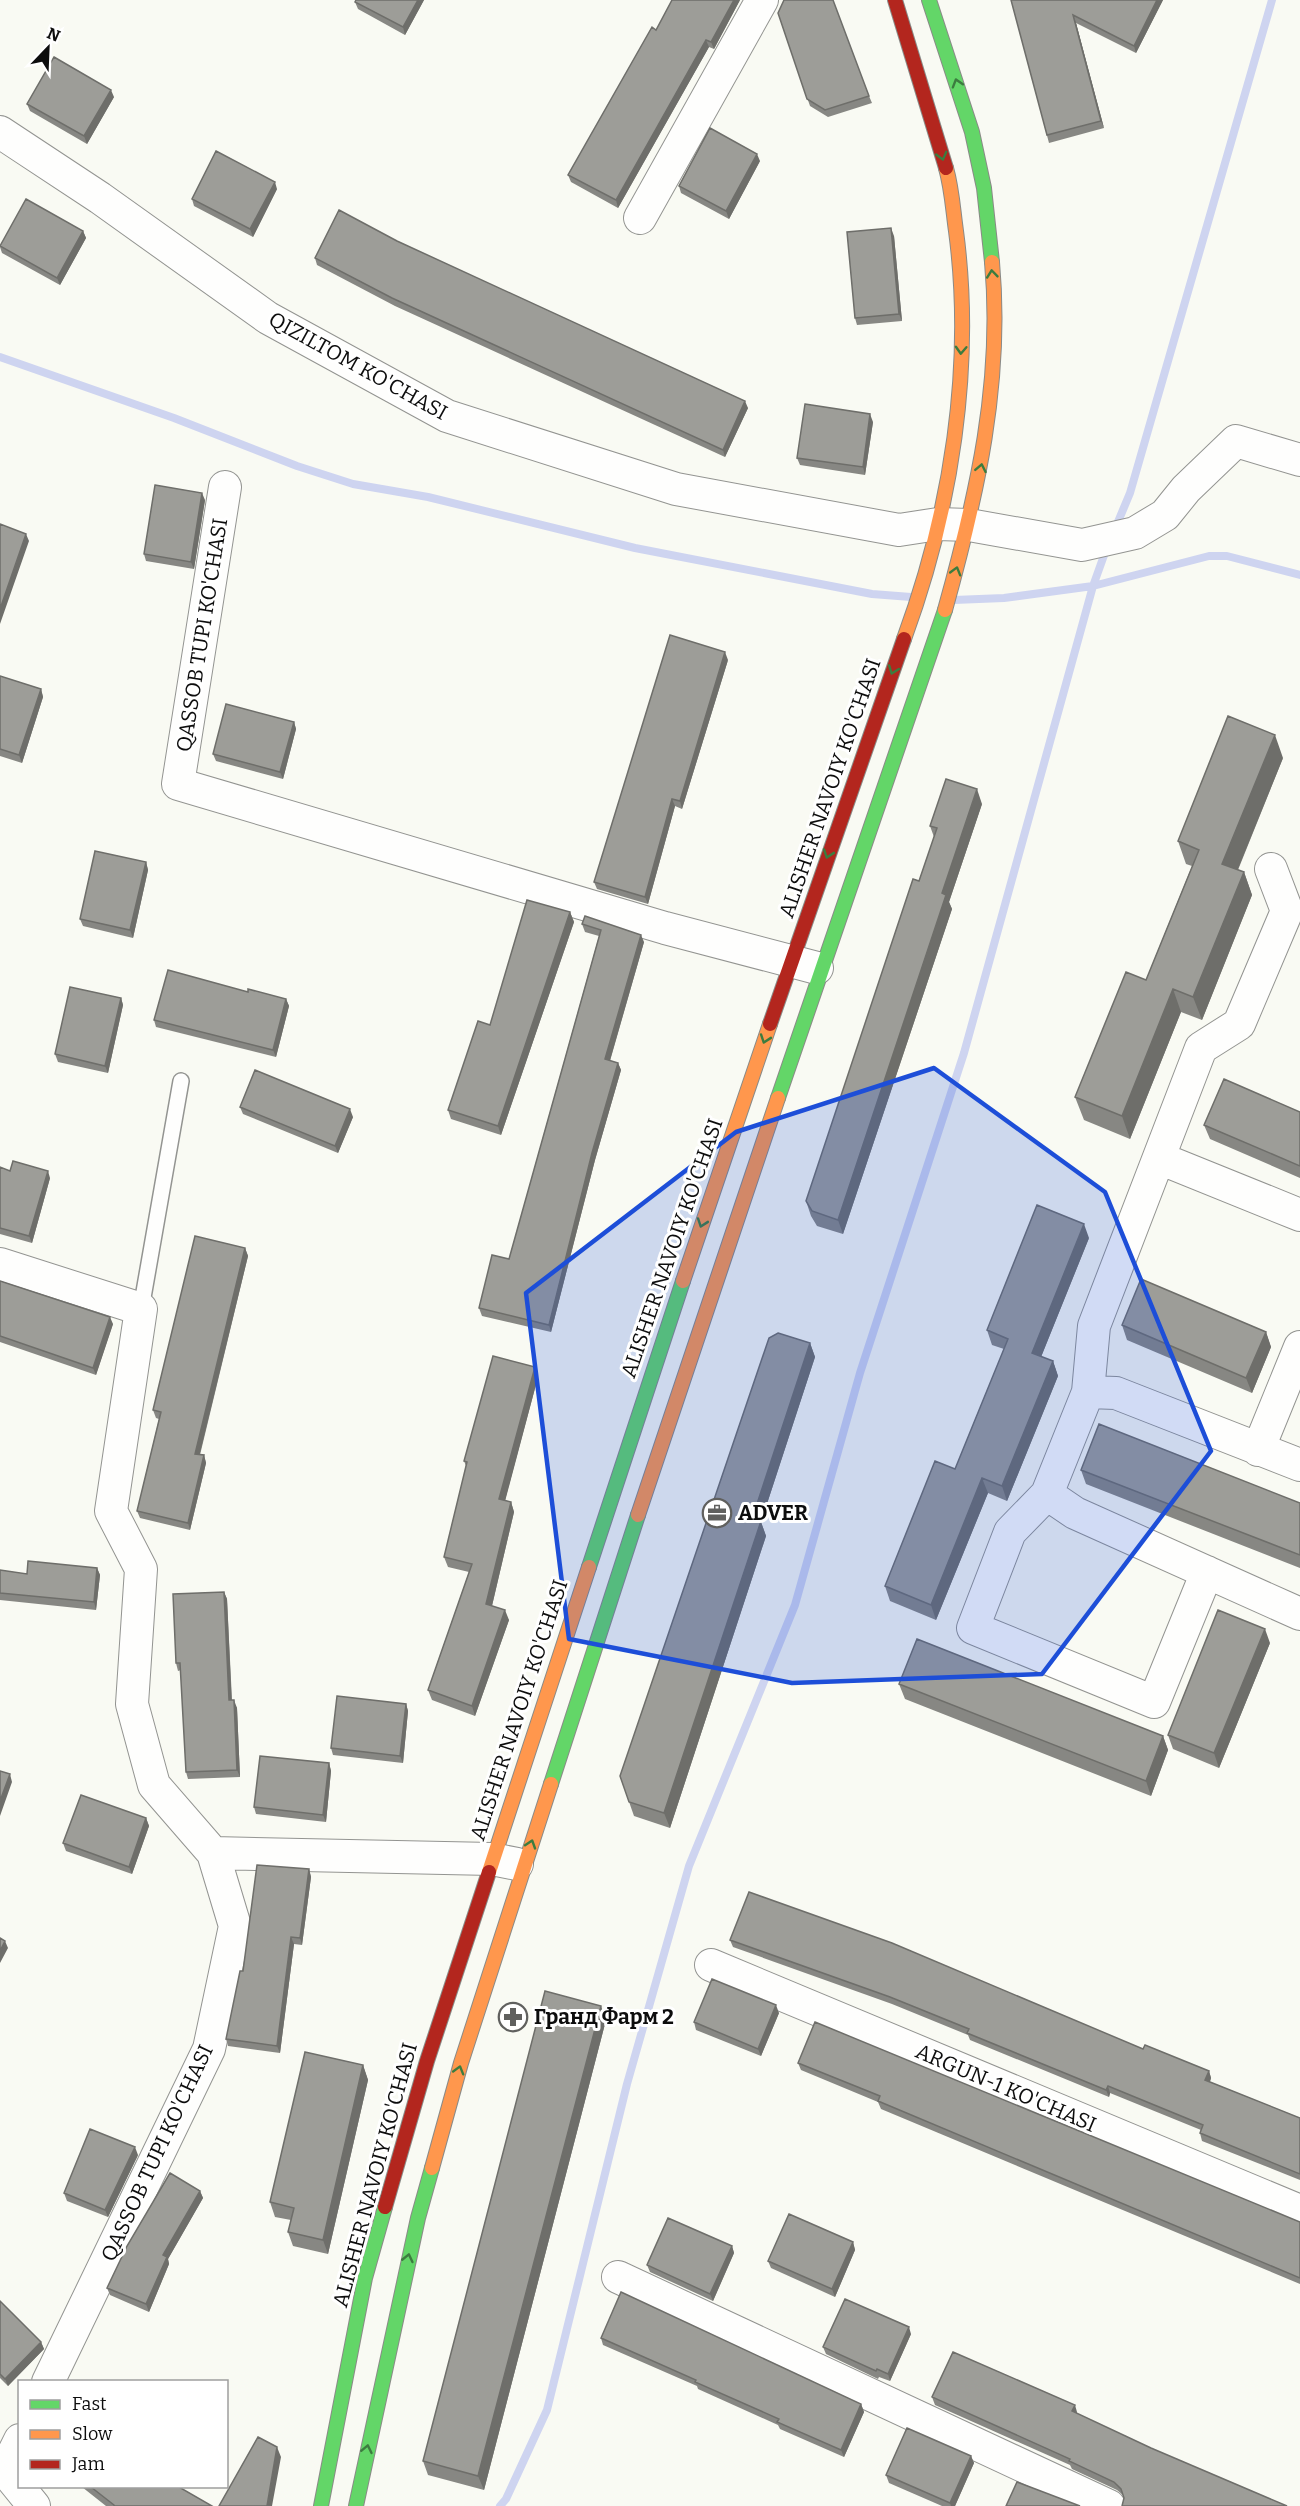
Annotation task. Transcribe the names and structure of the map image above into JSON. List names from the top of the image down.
{
  "streets": {
    "main road": ["ALISHER NAVOIY KO'CHASI"],
    "street": ["QIZILTOM KO'CHASI", "QASSOB TUPI KO'CHASI", "ARGUN-1 KO'CHASI"]
  },
  "crossings": [
    ["QIZILTOM KO'CHASI", "ALISHER NAVOIY KO'CHASI"],
    ["QASSOB TUPI KO'CHASI", "ALISHER NAVOIY KO'CHASI"]
  ],
  "places": {
    "office": ["ADVER"],
    "pharmacy": ["Гранд Фарм 2"]
  },
  "legend": ["Fast", "Slow", "Jam"],
  "north": "top right"
}
